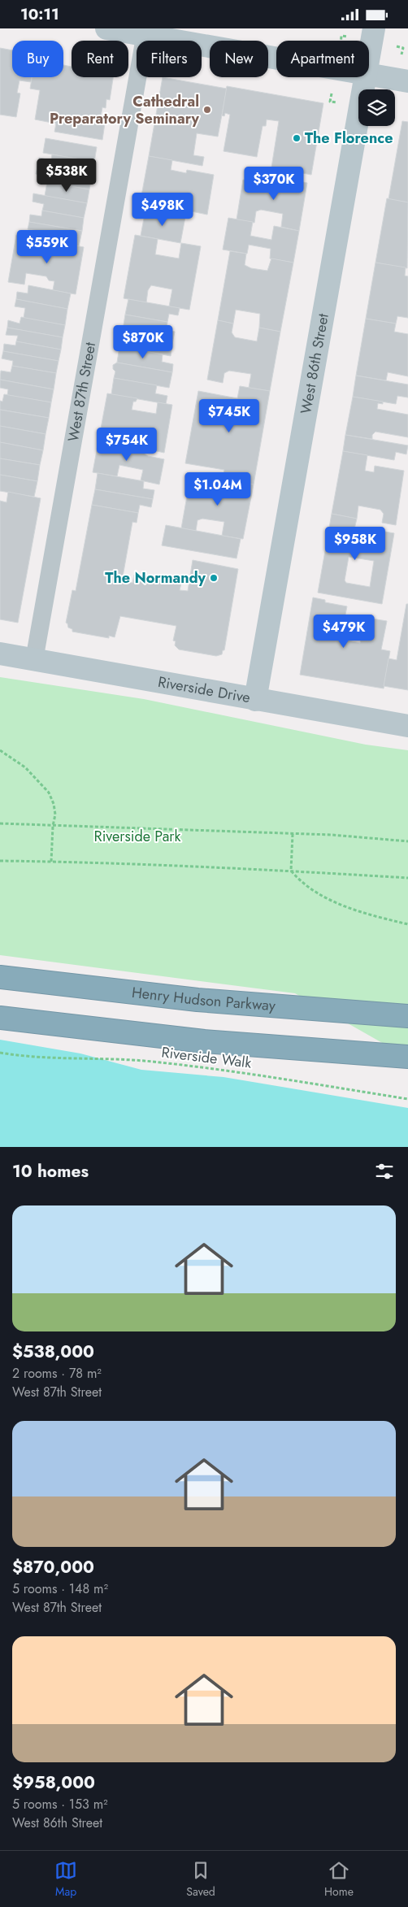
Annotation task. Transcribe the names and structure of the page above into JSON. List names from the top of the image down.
{
  "streets": {
    "highway": ["Henry Hudson Parkway"],
    "main road": ["West 86th Street", "Riverside Drive"],
    "street": ["West 87th Street"],
    "path": ["Riverside Walk"]
  },
  "crossings": [
    ["West 86th Street", "Riverside Drive"],
    ["West 87th Street", "Riverside Drive"]
  ],
  "parks": ["Riverside Park"],
  "places": ["Cathedral Preparatory Seminary", "The Florence", "The Normandy"],
  "page": {
    "status": "10:11",
    "chip": [
      "Buy",
      "Rent",
      "Filters",
      "New",
      "Apartment"
    ],
    "price": [
      "$538K",
      "$370K",
      "$498K",
      "$559K",
      "$870K",
      "$745K",
      "$754K",
      "$1.04M",
      "$958K",
      "$479K"
    ],
    "heading": "10 homes",
    "list": [
      {
        "name": "$538,000",
        "note": "2 rooms · 78 m² · West 87th Street"
      },
      {
        "name": "$870,000",
        "note": "5 rooms · 148 m² · West 87th Street"
      },
      {
        "name": "$958,000",
        "note": "5 rooms · 153 m² · West 86th Street"
      }
    ],
    "tabs": ["Map", "Saved", "Home"]
  }
}
